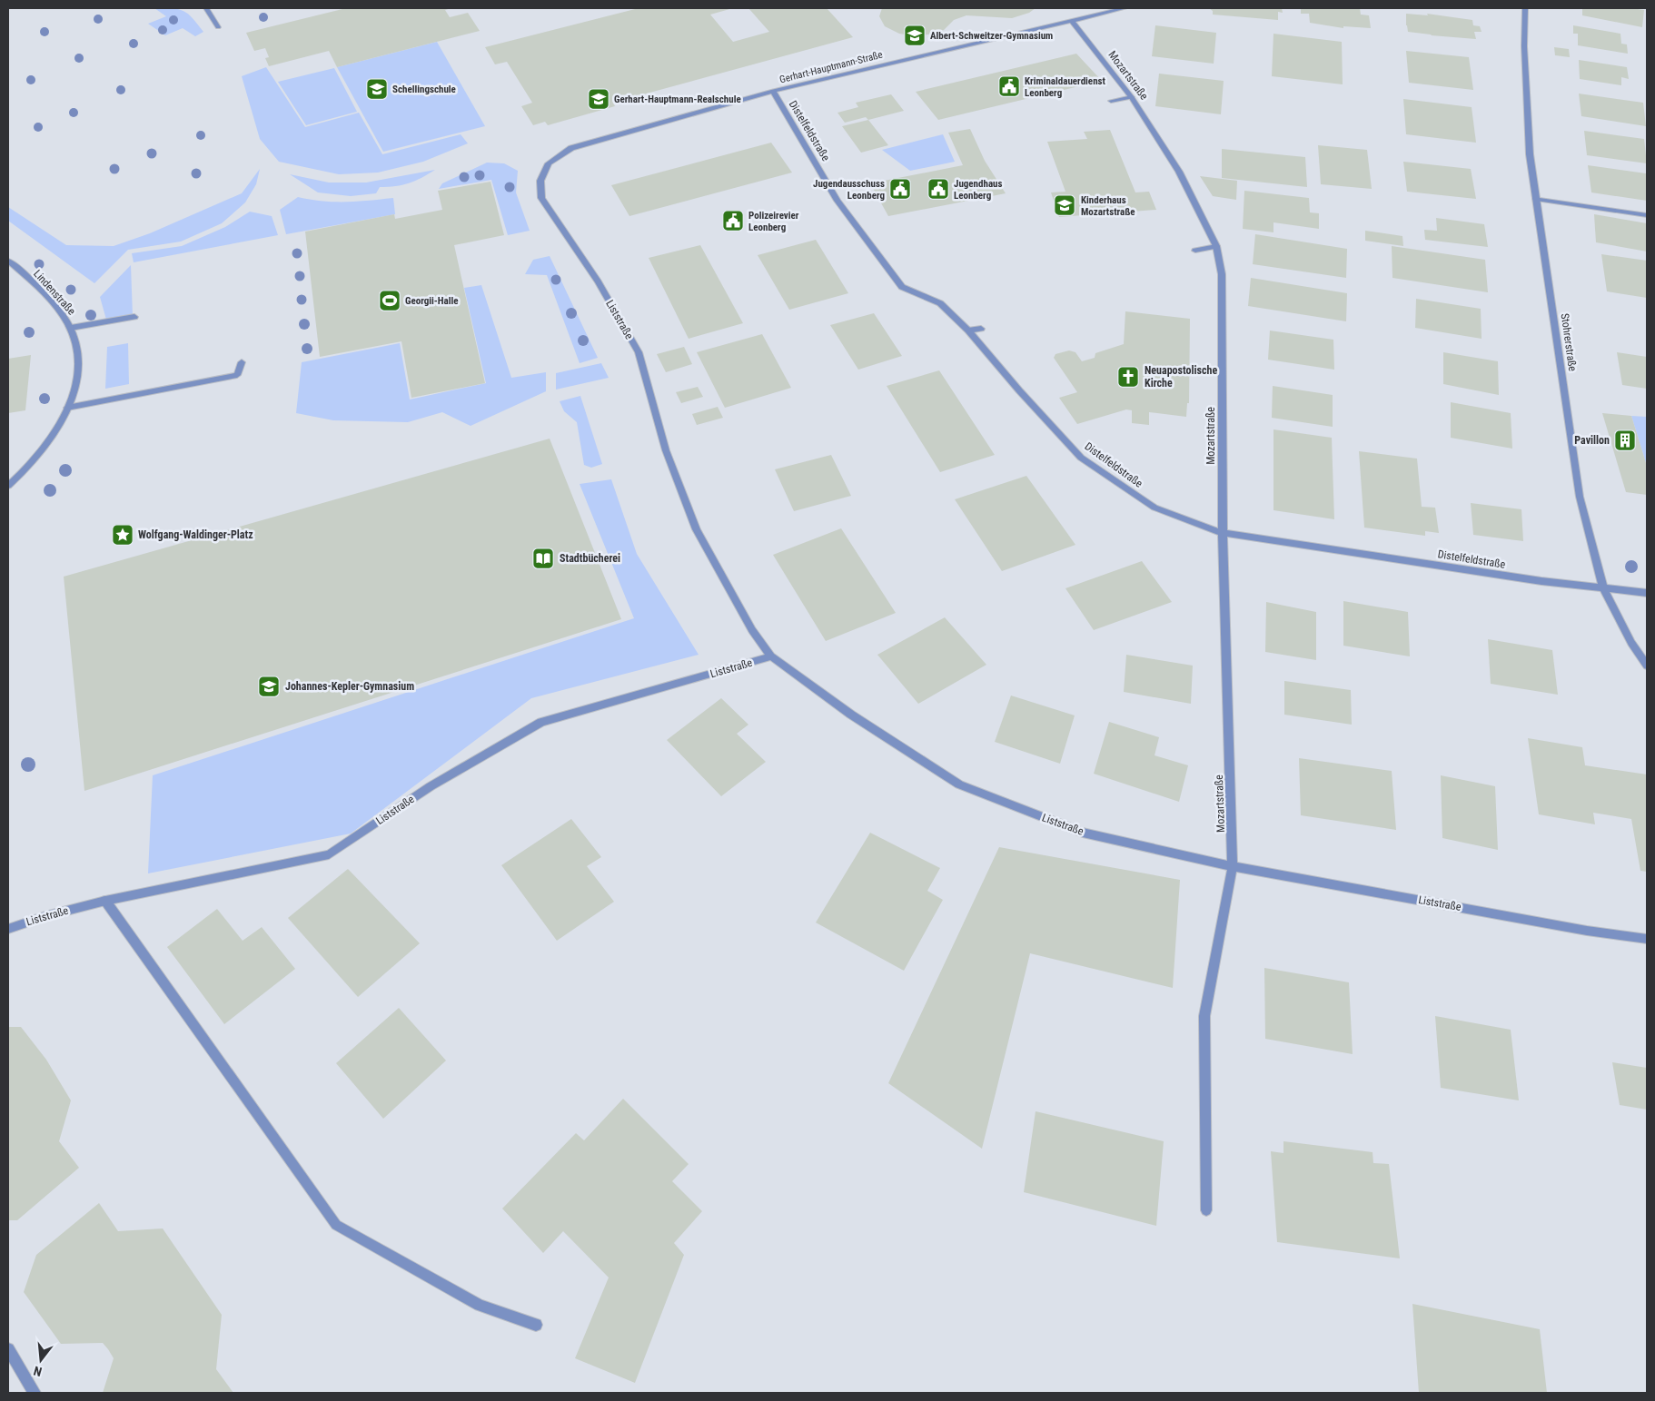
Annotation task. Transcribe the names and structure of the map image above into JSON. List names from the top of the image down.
{
  "streets": {
    "street": [
      "Gerhart-Hauptmann-Straße",
      "Mozartstraße",
      "Distelfeldstraße",
      "Lindenstraße",
      "Liststraße",
      "Stohrerstraße"
    ]
  },
  "crossings": [
    ["Gerhart-Hauptmann-Straße", "Mozartstraße"],
    ["Gerhart-Hauptmann-Straße", "Distelfeldstraße"],
    ["Gerhart-Hauptmann-Straße", "Liststraße"],
    ["Mozartstraße", "Distelfeldstraße"],
    ["Mozartstraße", "Liststraße"],
    ["Distelfeldstraße", "Stohrerstraße"]
  ],
  "places": {
    "school or university": [
      "Albert-Schweitzer-Gymnasium",
      "Schellingschule",
      "Gerhart-Hauptmann-Realschule",
      "Kinderhaus Mozartstraße",
      "Johannes-Kepler-Gymnasium"
    ],
    "public building": [
      "Kriminaldauerdienst Leonberg",
      "Jugendausschuss Leonberg",
      "Jugendhaus Leonberg",
      "Polizeirevier Leonberg"
    ],
    "sports": ["Georgii-Halle"],
    "church": ["Neuapostolische Kirche"],
    "building": ["Pavillon"],
    "place": ["Wolfgang-Waldinger-Platz"],
    "library": ["Stadtbücherei"]
  },
  "north": "bottom"
}
